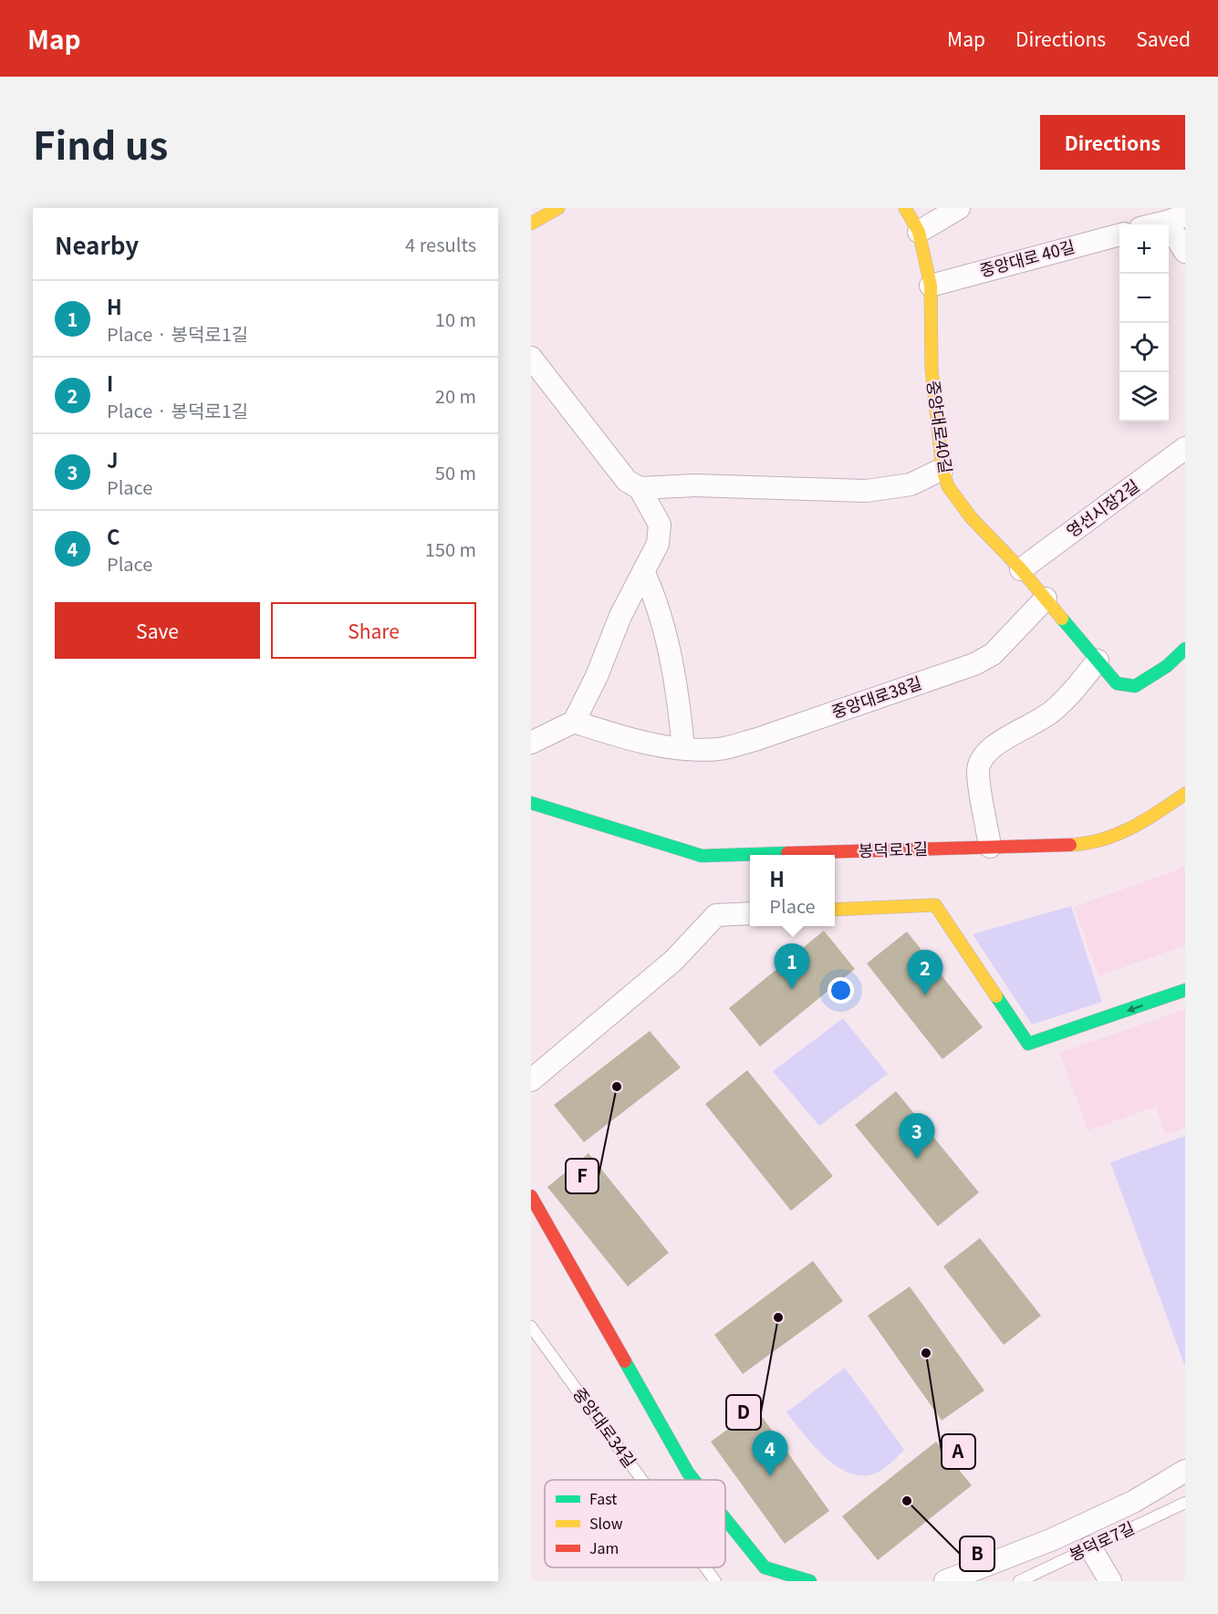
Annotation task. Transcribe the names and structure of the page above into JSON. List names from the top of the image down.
{
  "streets": {
    "street": [
      "중앙대로 40길",
      "중앙대로40길",
      "영선시장2길",
      "중앙대로38길",
      "봉덕로1길"
    ],
    "lane": ["중앙대로34길", "봉덕로7길"]
  },
  "crossings": [
    ["중앙대로 40길", "중앙대로40길"],
    ["중앙대로40길", "영선시장2길"],
    ["중앙대로40길", "중앙대로38길"]
  ],
  "places": [
    "F",
    "D",
    "A",
    "B"
  ],
  "legend": ["Fast", "Slow", "Jam"],
  "page": {
    "header": "Map",
    "nav": ["Map", "Directions", "Saved"],
    "title": "Find us",
    "buttons": [
      "Directions",
      ["Save", "Share"]
    ],
    "heading": ["Nearby", "4 results"],
    "map_buttons": ["+", "−"],
    "list": [
      {
        "mark": "1",
        "name": "H",
        "note": "Place · 봉덕로1길",
        "value": "10 m"
      },
      {
        "mark": "2",
        "name": "I",
        "note": "Place · 봉덕로1길",
        "value": "20 m"
      },
      {
        "mark": "3",
        "name": "J",
        "note": "Place",
        "value": "50 m"
      },
      {
        "mark": "4",
        "name": "C",
        "note": "Place",
        "value": "150 m"
      }
    ],
    "popup": ["H", "Place"],
    "pins": [
      "1",
      "2",
      "3",
      "4"
    ]
  }
}
